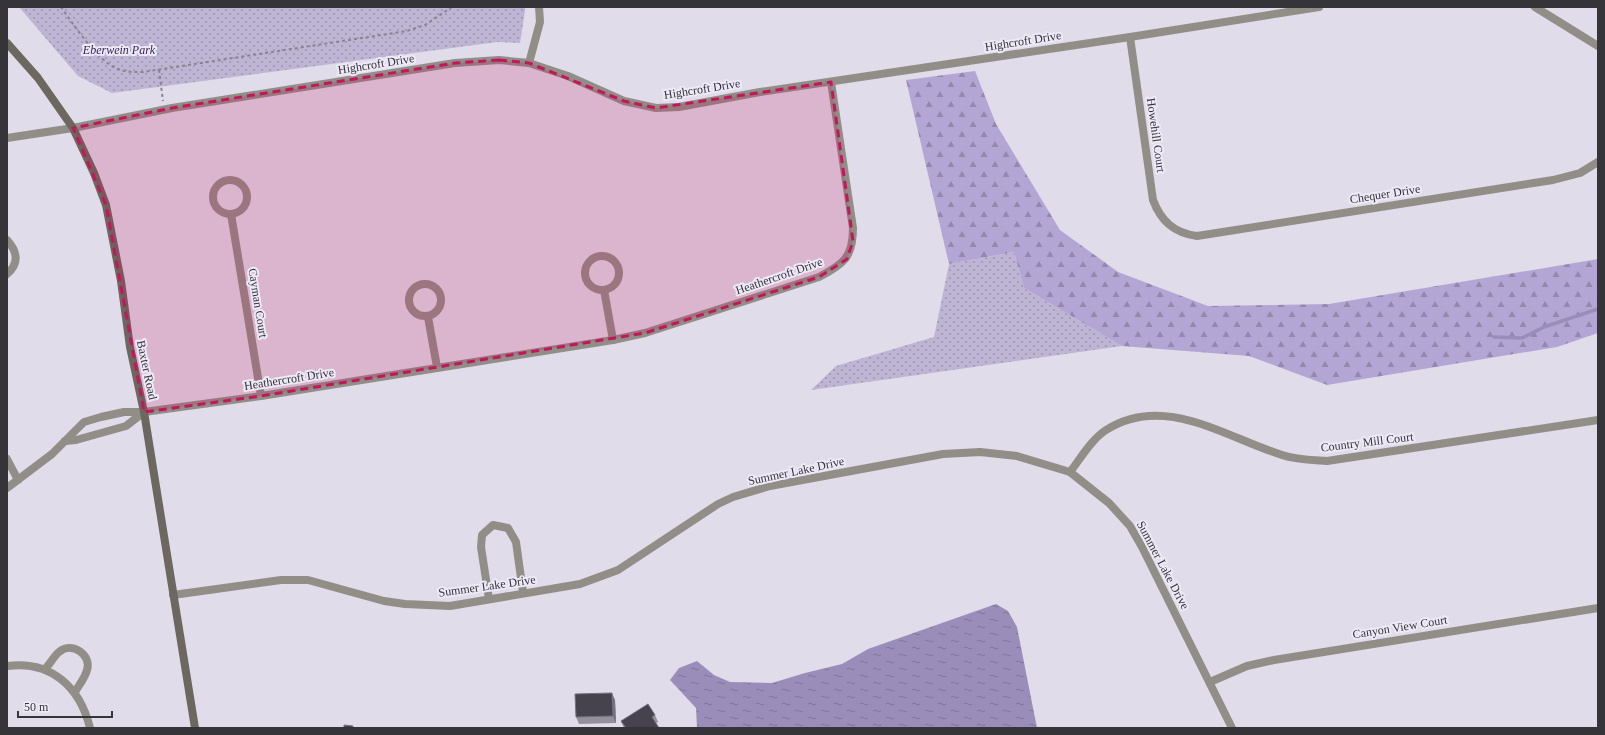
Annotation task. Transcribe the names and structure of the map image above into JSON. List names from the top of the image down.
{
  "streets": {
    "main road": ["Baxter Road"],
    "street": [
      "Highcroft Drive",
      "Howehill Court",
      "Chequer Drive",
      "Heathercroft Drive",
      "Cayman Court",
      "Country Mill Court",
      "Summer Lake Drive",
      "Canyon View Court"
    ]
  },
  "crossings": [
    ["Highcroft Drive", "Howehill Court"],
    ["Highcroft Drive", "Heathercroft Drive"],
    ["Highcroft Drive", "Baxter Road"],
    ["Howehill Court", "Chequer Drive"],
    ["Heathercroft Drive", "Cayman Court"],
    ["Heathercroft Drive", "Baxter Road"],
    ["Baxter Road", "Summer Lake Drive"],
    ["Country Mill Court", "Summer Lake Drive"],
    ["Summer Lake Drive", "Canyon View Court"]
  ],
  "parks": ["Eberwein Park"],
  "scale_bar": "50 m"
}
